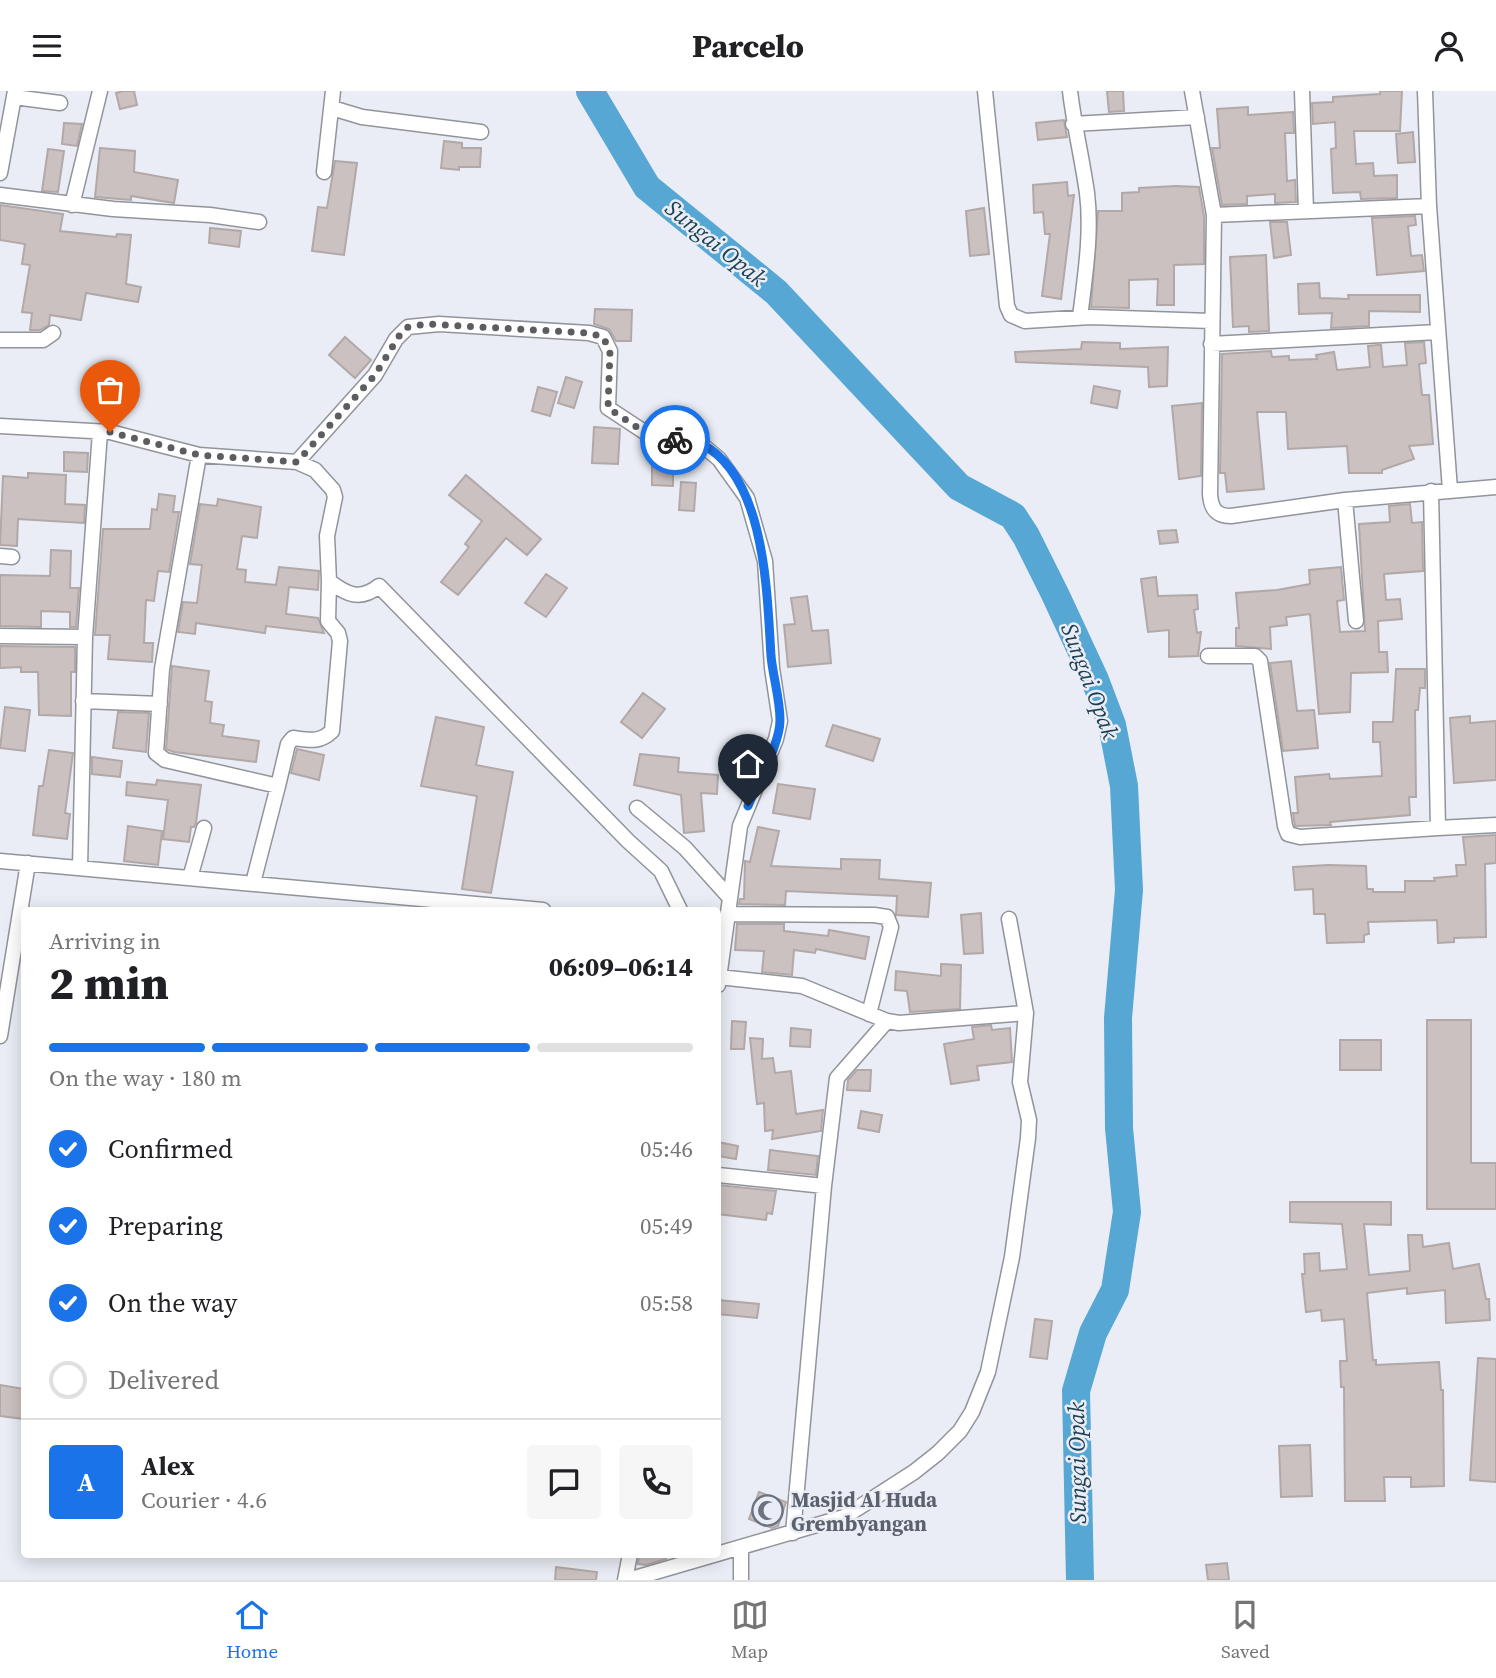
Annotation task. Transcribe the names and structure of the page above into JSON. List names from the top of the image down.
{
  "water": ["Sungai Opak"],
  "places": {
    "mosque": ["Masjid Al Huda Grembyangan"]
  },
  "page": {
    "header": "Parcelo",
    "heading": ["2 min", "Arriving in", "06:09–06:14"],
    "panel": ["Alex", "Courier · 4.6"],
    "bar": "On the way · 180 m",
    "list": [
      ["Confirmed", "05:46"],
      ["Preparing", "05:49"],
      ["On the way", "05:58"],
      "Delivered"
    ],
    "round": "A",
    "tabs": ["Home", "Map", "Saved"]
  }
}
